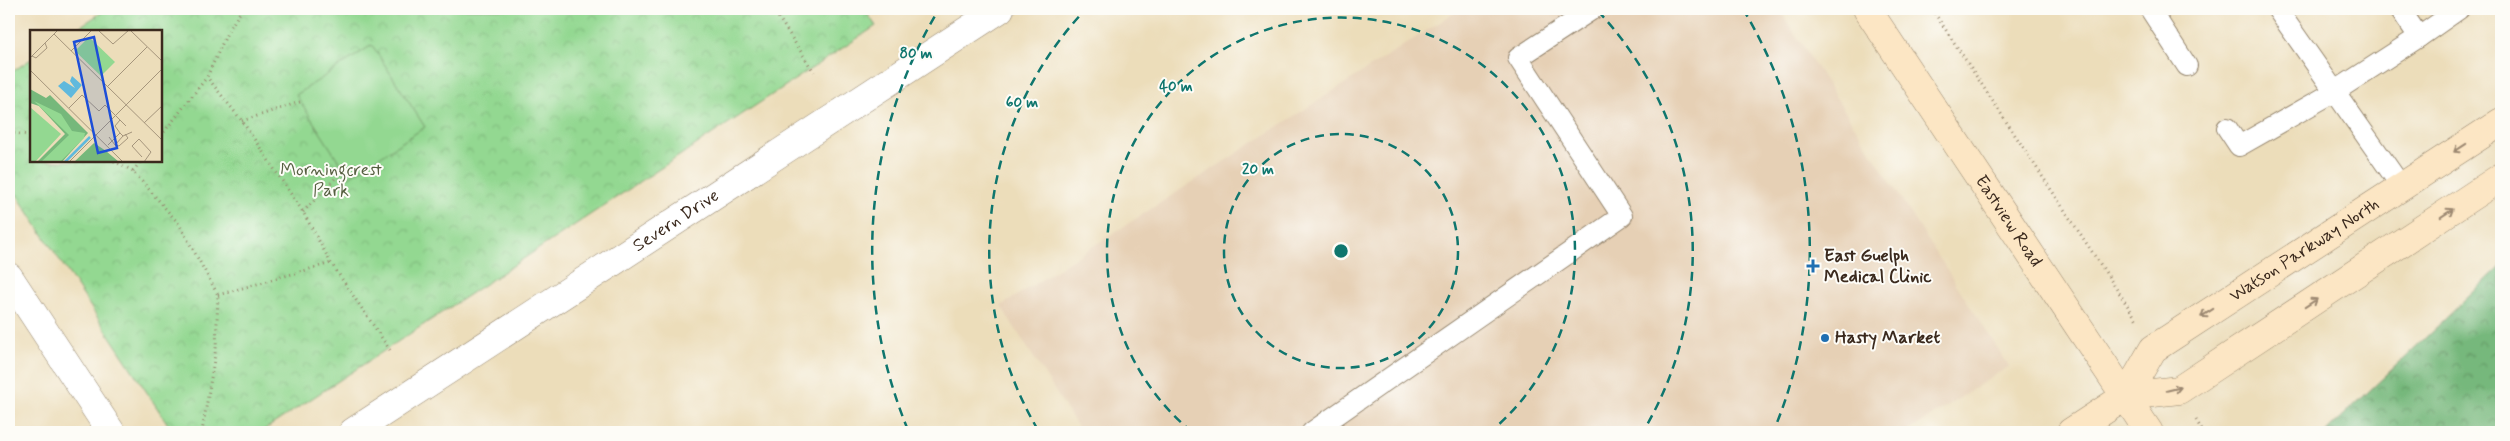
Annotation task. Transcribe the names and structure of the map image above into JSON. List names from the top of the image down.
{
  "streets": {
    "main road": ["Eastview Road", "Watson Parkway North"],
    "street": ["Severn Drive"]
  },
  "crossings": [
    ["Eastview Road", "Watson Parkway North"]
  ],
  "parks": ["Morningcrest Park"],
  "places": {
    "health": ["East Guelph Medical Clinic"],
    "other": ["Hasty Market"]
  },
  "rings": [
    "80 m",
    "40 m",
    "60 m",
    "20 m"
  ]
}
